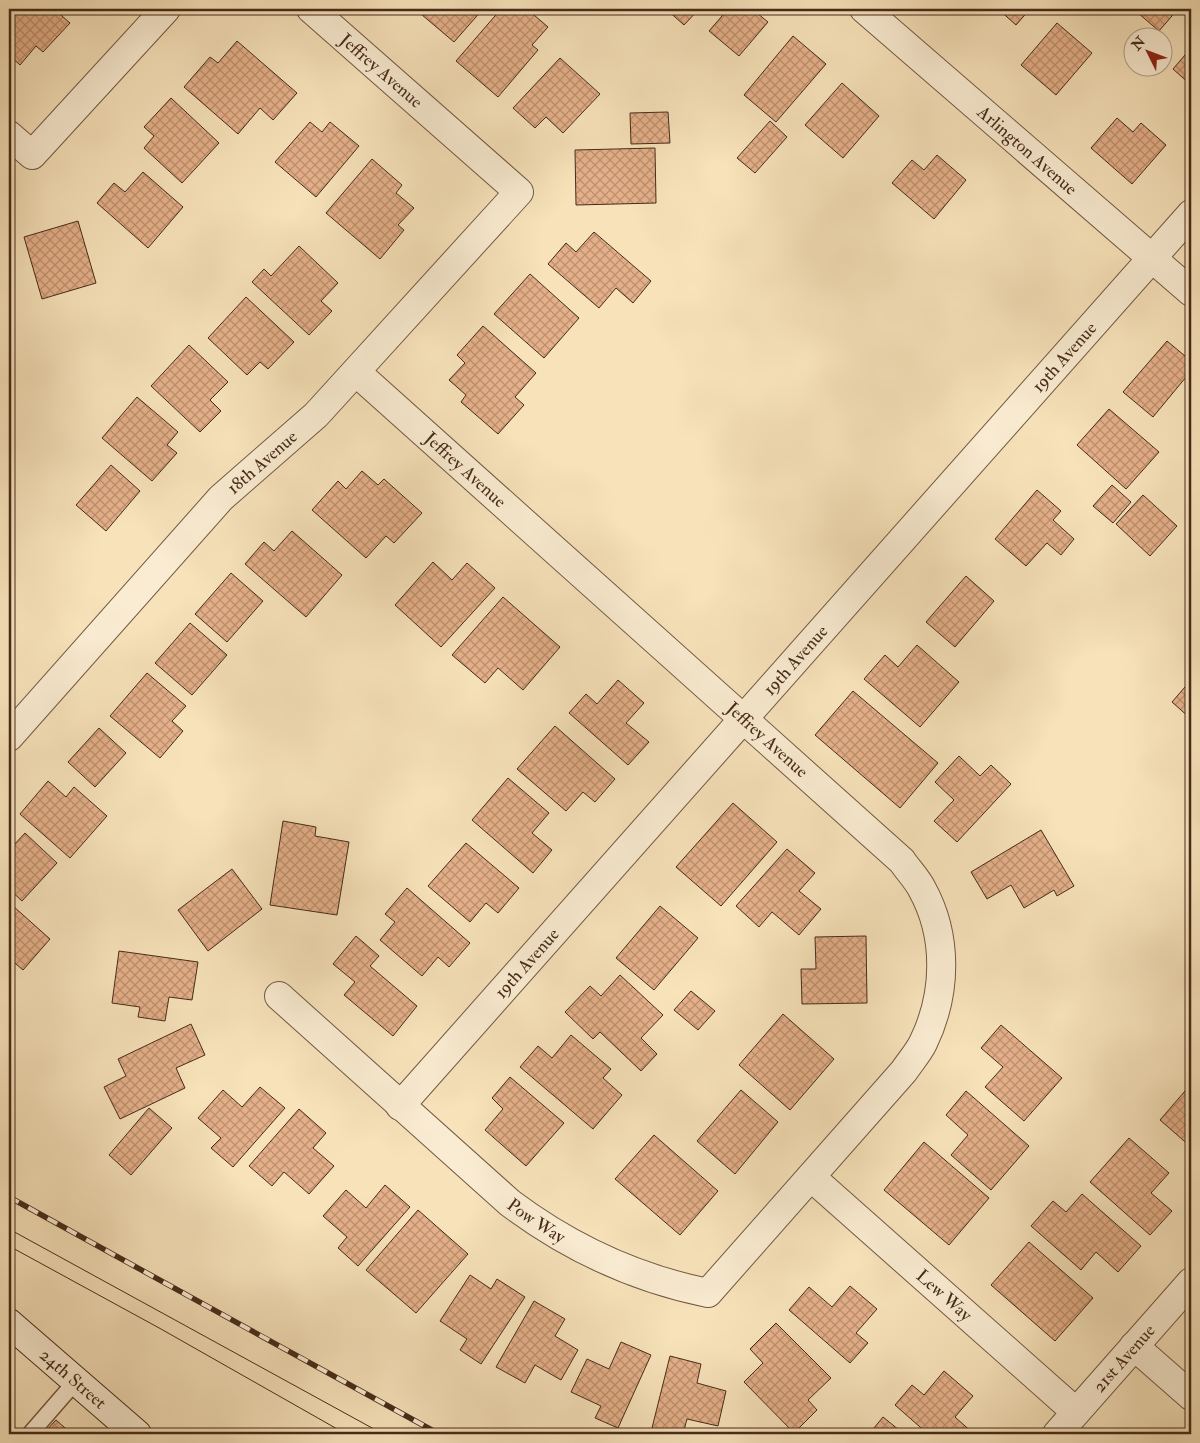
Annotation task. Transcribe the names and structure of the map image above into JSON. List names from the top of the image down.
{
  "streets": {
    "street": [
      "Jeffrey Avenue",
      "Arlington Avenue",
      "19th Avenue",
      "18th Avenue",
      "Pow Way",
      "Lew Way",
      "21st Avenue",
      "24th Street"
    ]
  },
  "crossings": [
    ["Jeffrey Avenue", "19th Avenue"],
    ["Jeffrey Avenue", "18th Avenue"],
    ["Jeffrey Avenue", "Pow Way"],
    ["Jeffrey Avenue", "Lew Way"],
    ["Arlington Avenue", "19th Avenue"],
    ["19th Avenue", "Pow Way"],
    ["Pow Way", "Lew Way"],
    ["Lew Way", "21st Avenue"]
  ],
  "north": "top left"
}
